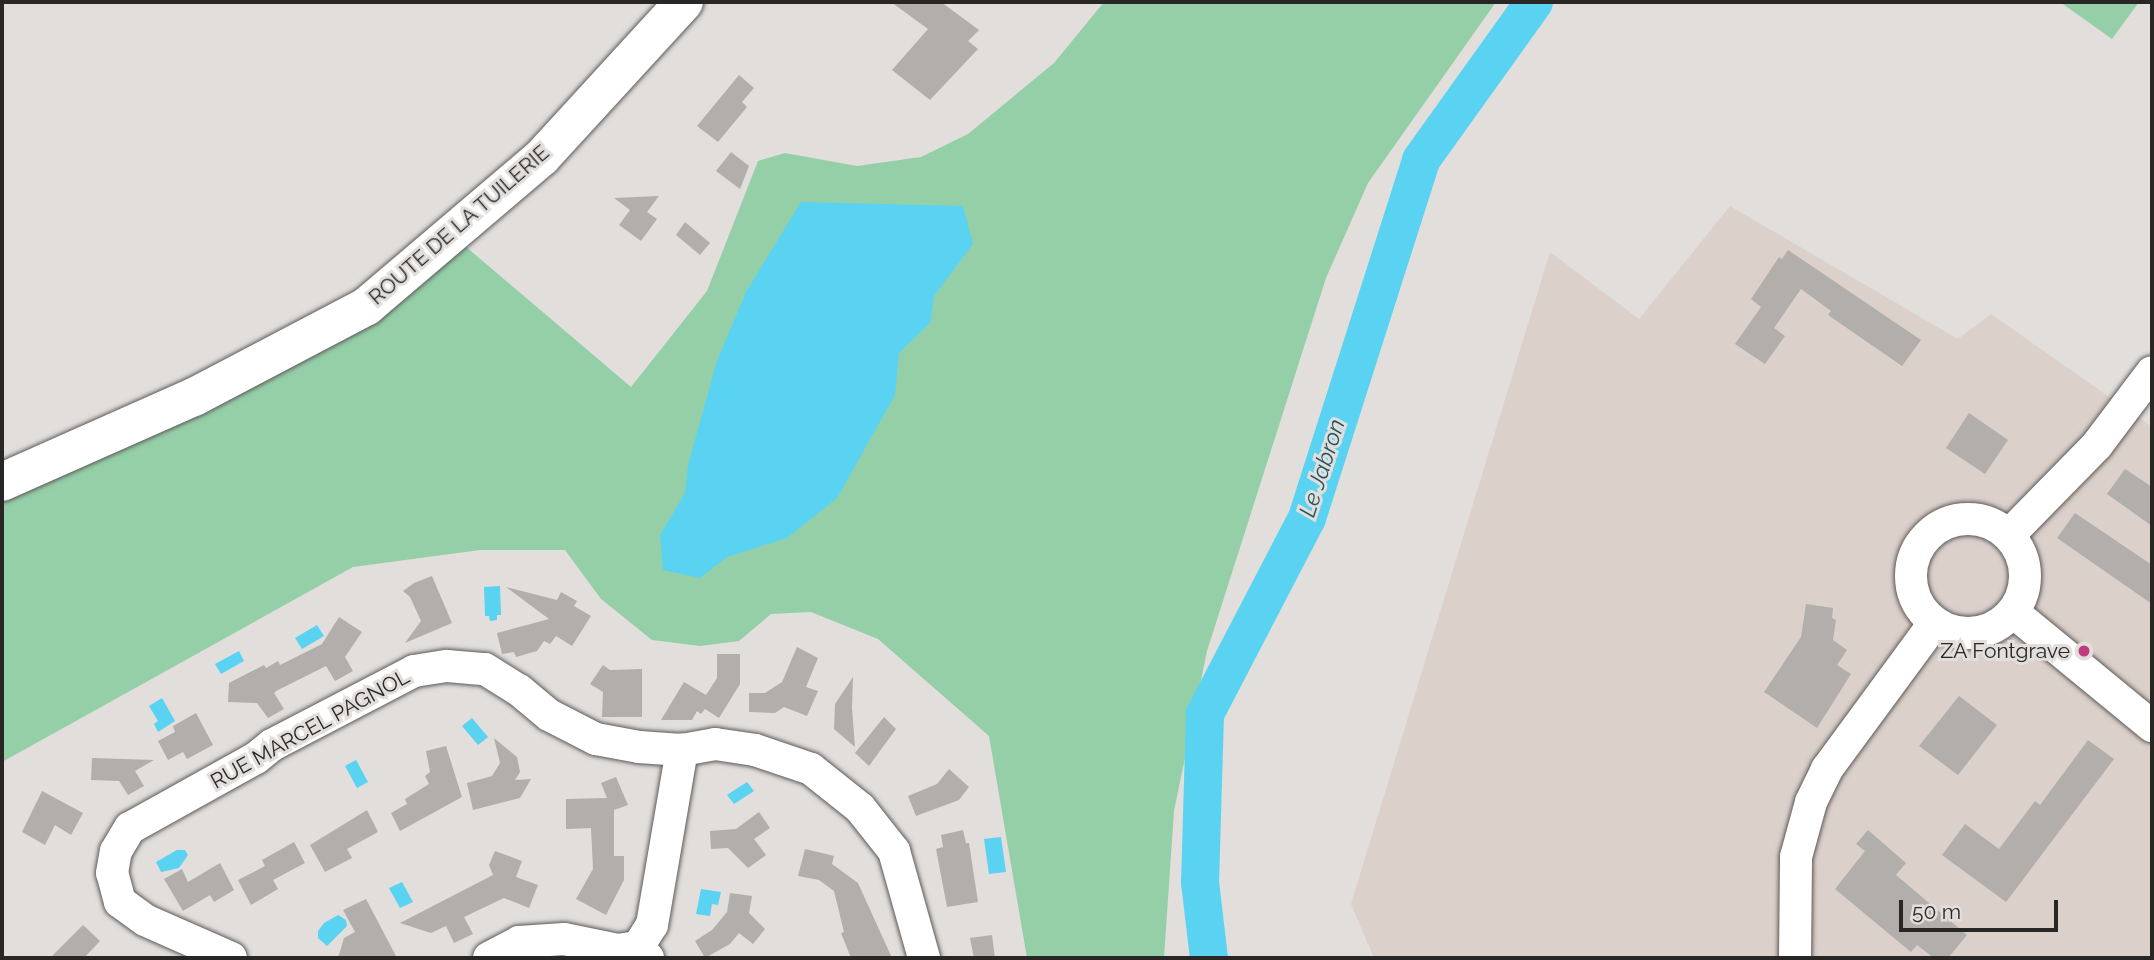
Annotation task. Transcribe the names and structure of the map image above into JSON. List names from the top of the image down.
{
  "streets": {
    "main road": ["ROUTE DE LA TUILERIE"],
    "street": ["RUE MARCEL PAGNOL"]
  },
  "water": ["Le Jabron"],
  "places": ["ZA Fontgrave"],
  "scale_bar": "50 m"
}
